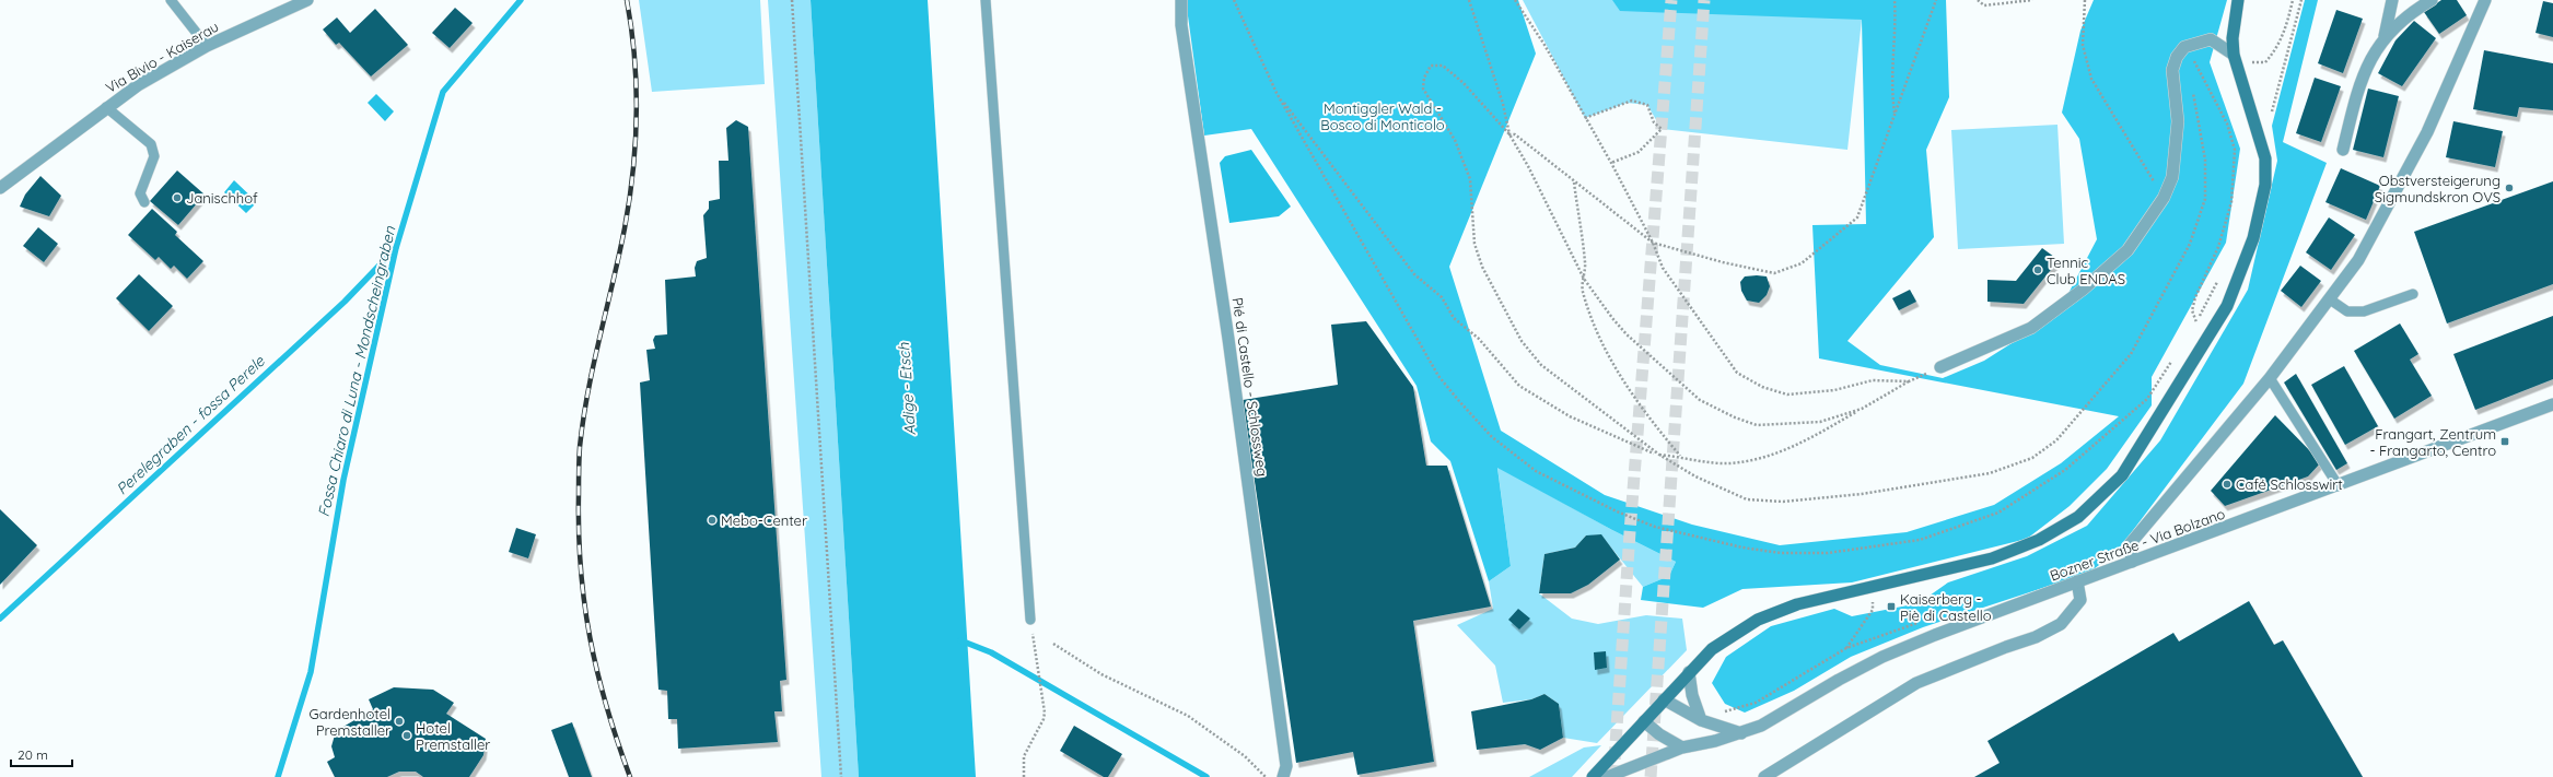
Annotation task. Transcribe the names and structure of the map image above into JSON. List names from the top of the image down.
{
  "streets": {
    "street": ["Via Bivio - Kaiserau", "Pié di Castello - Schlossweg", "Bozner Straße - Via Bolzano"]
  },
  "water": ["Fossa Chiaro di Luna - Mondscheingraben", "Adige - Etsch", "Perelegraben - fossa Perele"],
  "parks": ["Montiggler Wald - Bosco di Monticolo"],
  "places": {
    "other": [
      "Obstversteigerung Sigmundskron OVS",
      "Janischhof",
      "Tennic Club ENDAS",
      "Café Schlosswirt",
      "Mebo-Center",
      "Gardenhotel Premstaller",
      "Hotel Premstaller"
    ],
    "transit": ["Frangart, Zentrum - Frangarto, Centro", "Kaiserberg - Piè di Castello"]
  },
  "scale_bar": "20 m"
}
